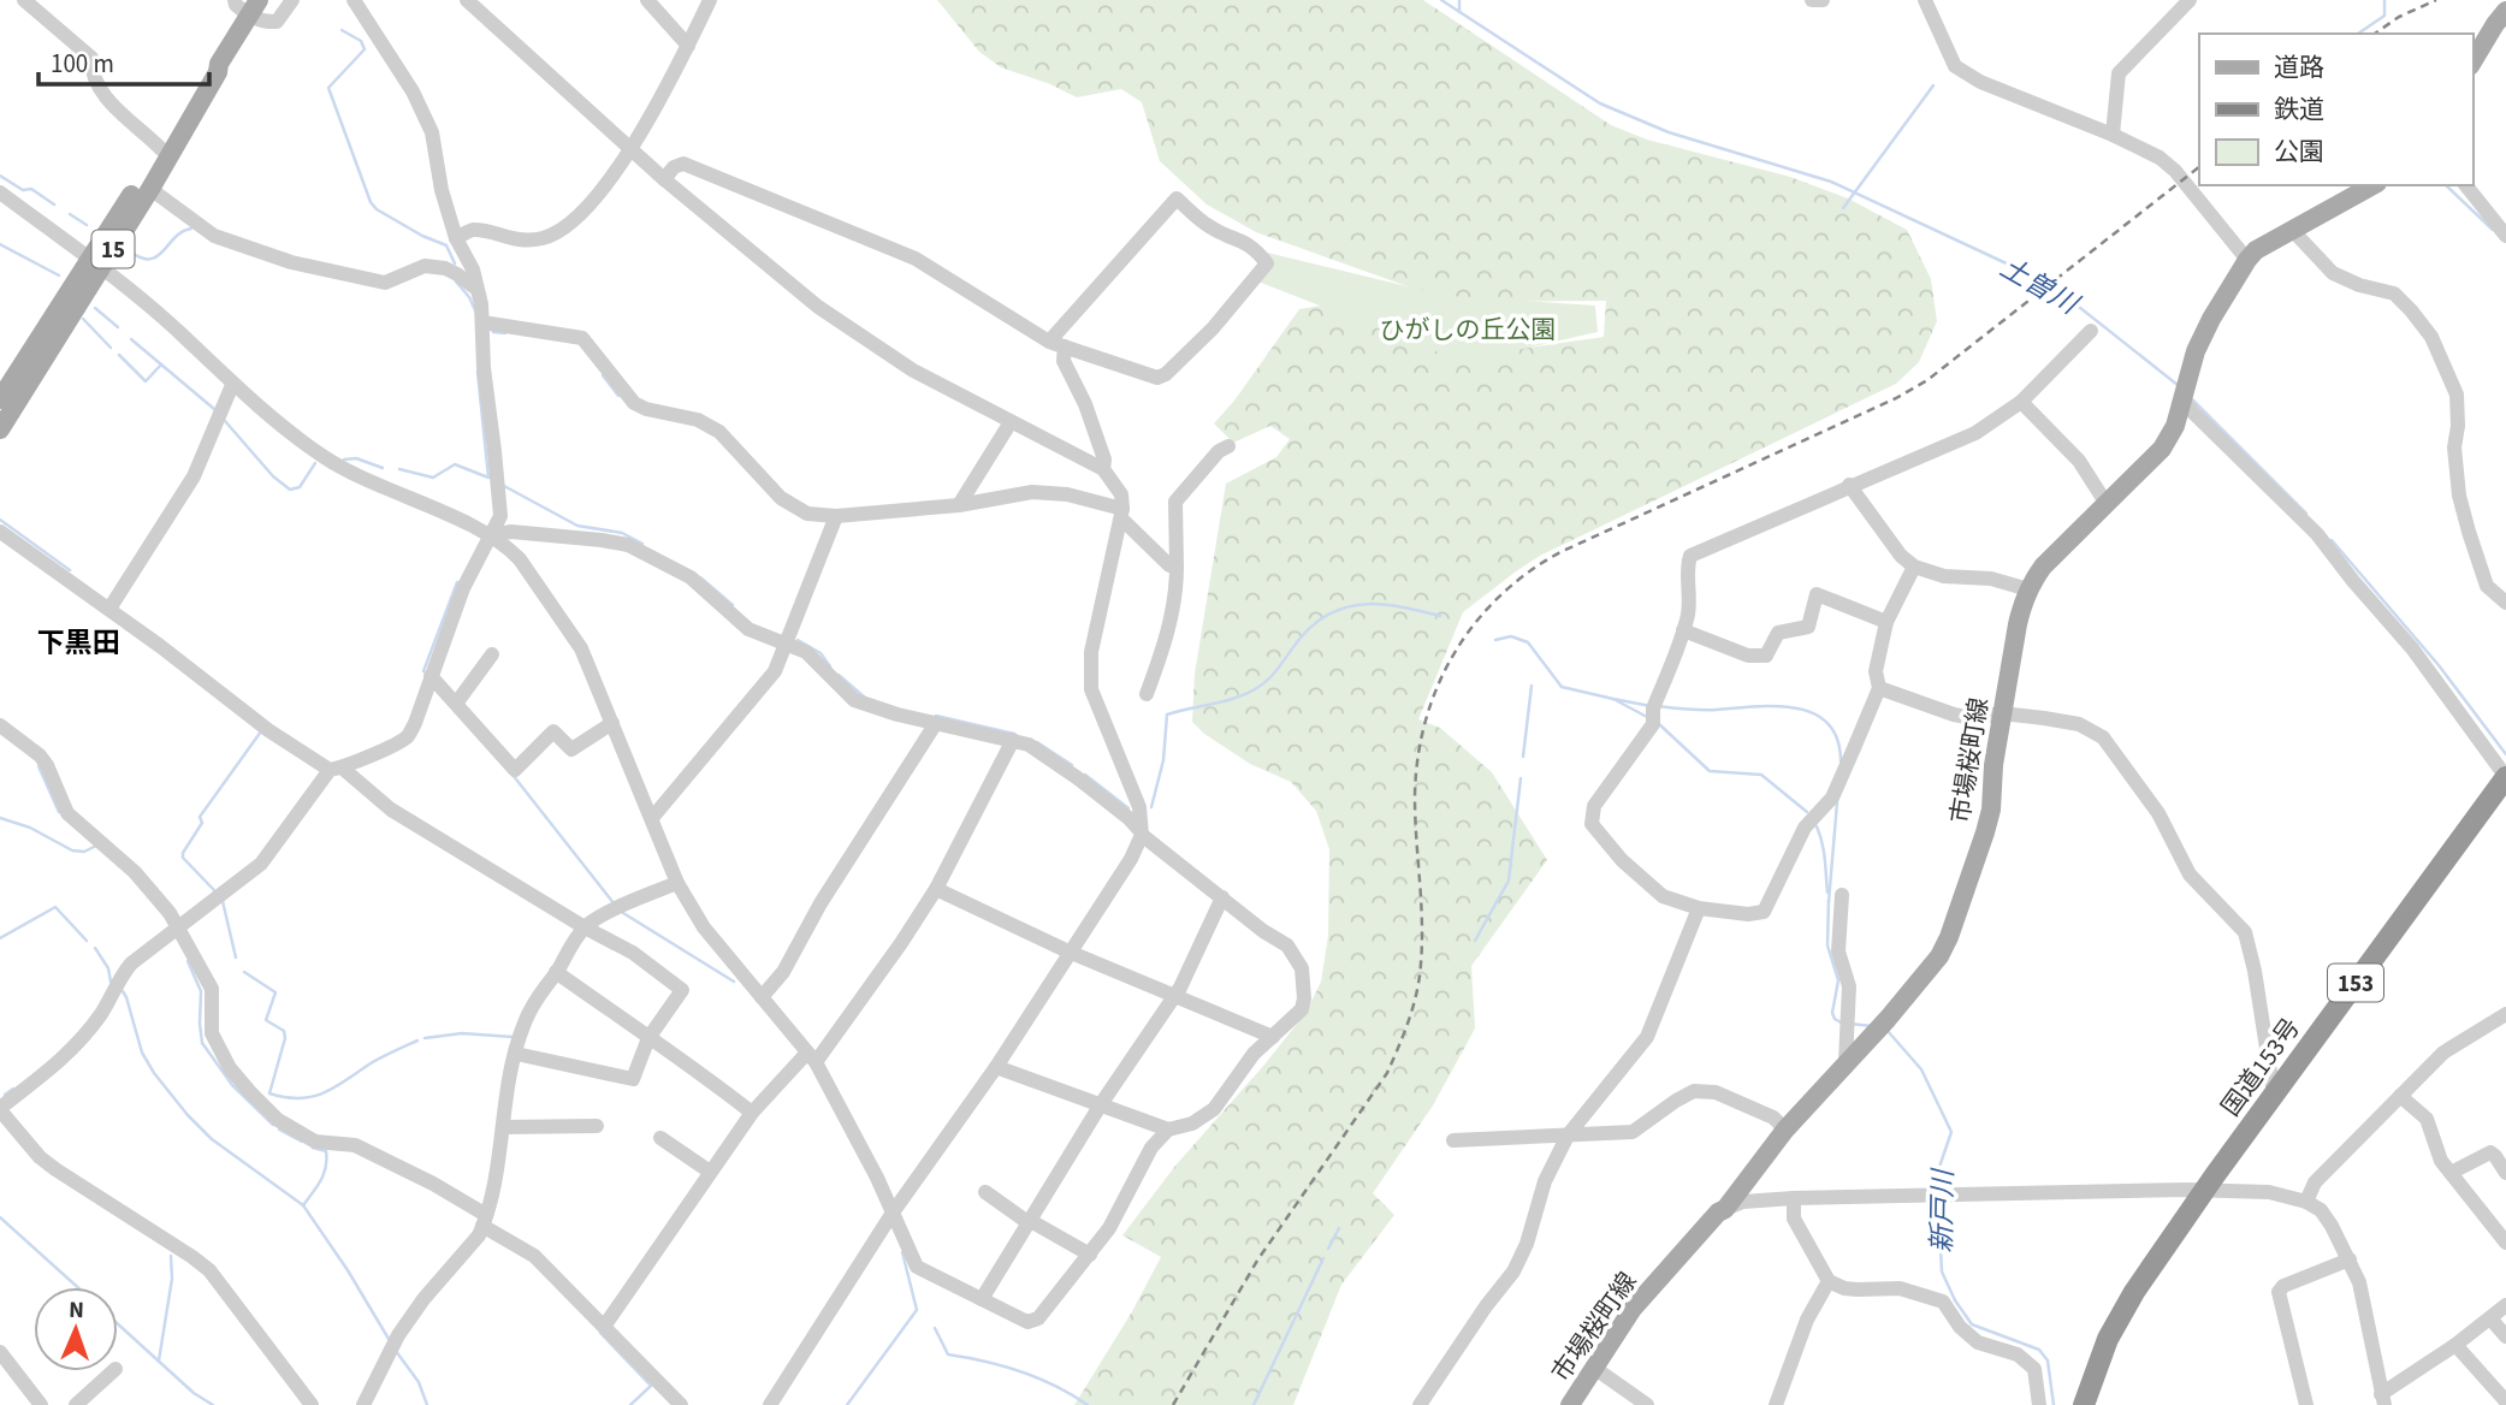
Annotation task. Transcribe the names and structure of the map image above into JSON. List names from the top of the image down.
{
  "streets": {
    "highway": ["153", "国道153号"],
    "main road": ["15", "市場桜町線"]
  },
  "districts": ["下黒田"],
  "water": ["土曽川", "新戸川"],
  "parks": ["ひがしの丘公園"],
  "legend": ["道路", "鉄道", "公園"],
  "scale_bar": "100 m",
  "north": "top"
}
